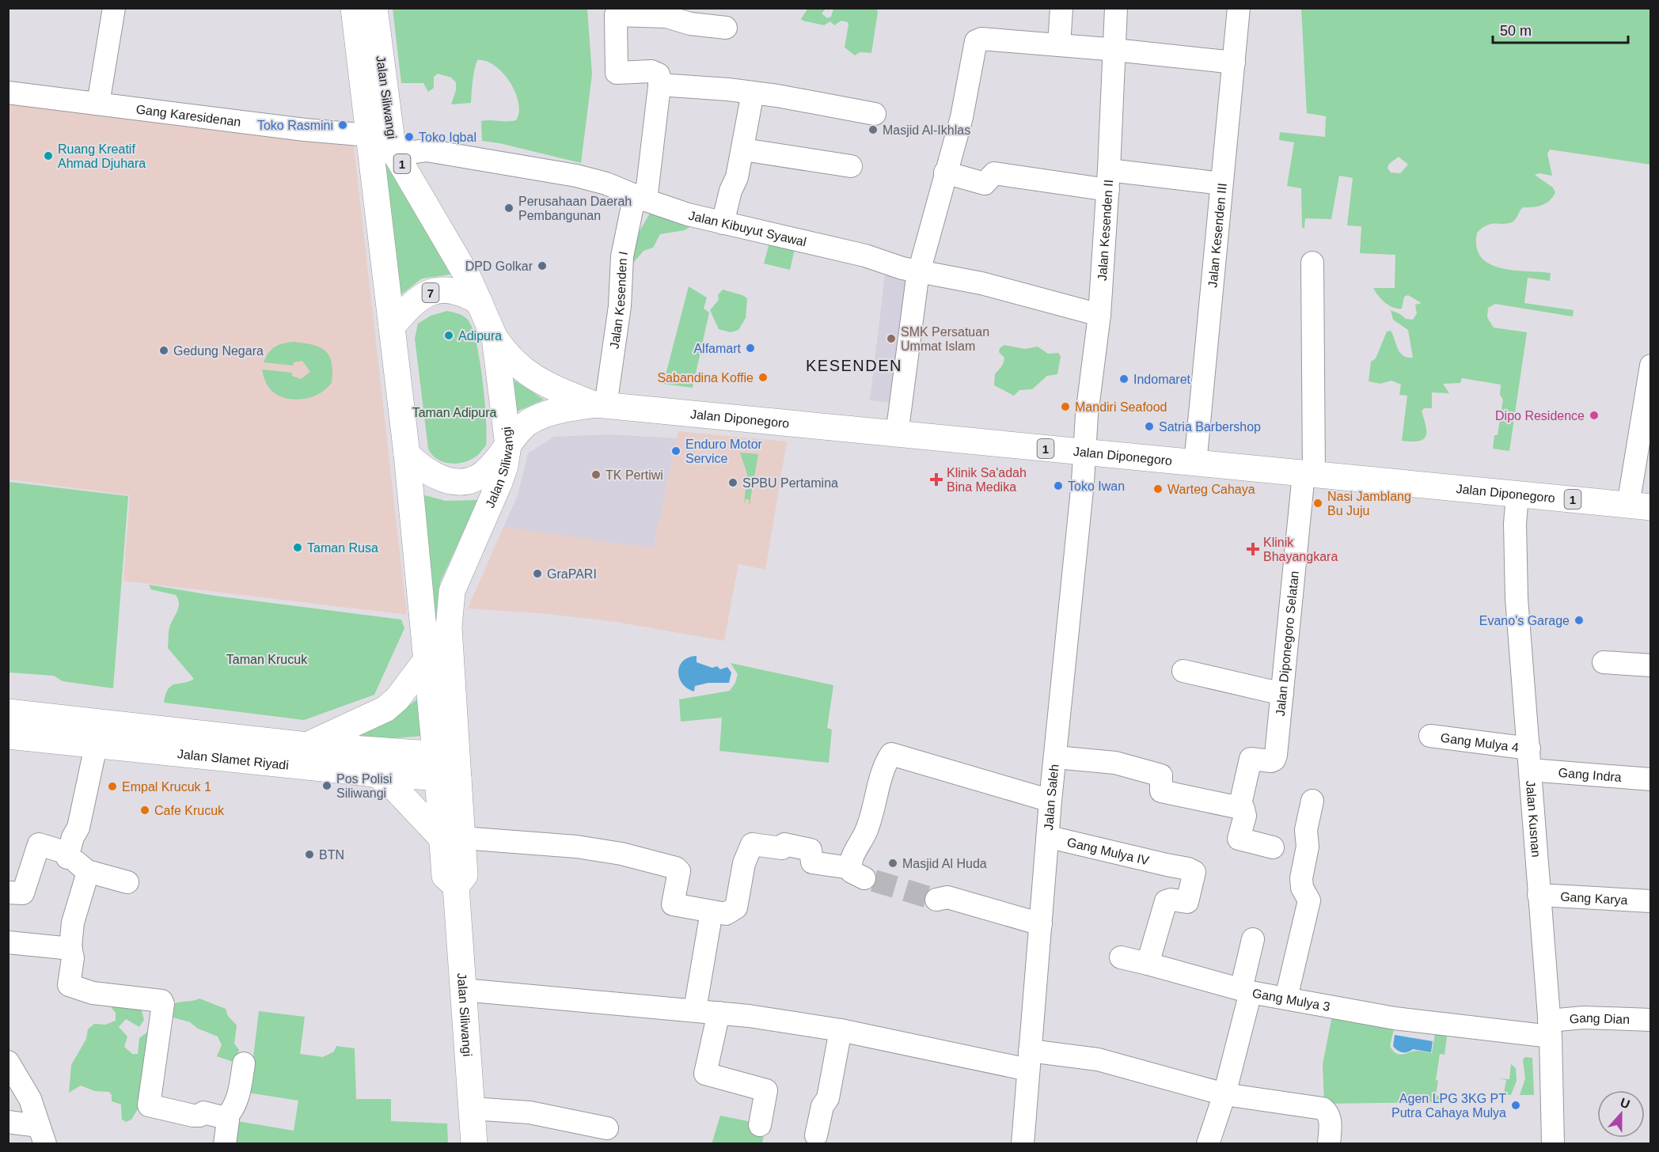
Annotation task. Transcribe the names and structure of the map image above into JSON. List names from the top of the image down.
{
  "streets": {
    "main road": [
      "Jalan Siliwangi",
      "1",
      "7",
      "Jalan Diponegoro",
      "Jalan Slamet Riyadi"
    ],
    "street": [
      "Gang Karesidenan",
      "Jalan Kibuyut Syawal",
      "Jalan Kesenden II",
      "Jalan Kesenden III",
      "Jalan Kesenden I",
      "Jalan Diponegoro Selatan",
      "Gang Mulya 4",
      "Gang Indra",
      "Jalan Saleh",
      "Jalan Kusnan",
      "Gang Mulya IV",
      "Gang Karya",
      "Gang Mulya 3",
      "Gang Dian"
    ]
  },
  "crossings": [
    ["Jalan Siliwangi", "Gang Karesidenan"],
    ["Jalan Siliwangi", "1"],
    ["Jalan Siliwangi", "Jalan Kibuyut Syawal"],
    ["Jalan Siliwangi", "7"],
    ["Jalan Siliwangi", "Jalan Slamet Riyadi"],
    ["1", "Jalan Kesenden I"],
    ["1", "Jalan Diponegoro"],
    ["Jalan Kibuyut Syawal", "Jalan Kesenden II"],
    ["Jalan Kibuyut Syawal", "Jalan Kesenden I"],
    ["Jalan Kesenden II", "Jalan Diponegoro"],
    ["Jalan Kesenden II", "Jalan Saleh"],
    ["Jalan Kesenden III", "Jalan Diponegoro"],
    ["Jalan Kesenden I", "Jalan Diponegoro"],
    ["Jalan Diponegoro", "Jalan Diponegoro Selatan"],
    ["Jalan Diponegoro", "Jalan Saleh"],
    ["Jalan Diponegoro", "Jalan Kusnan"],
    ["Gang Mulya 4", "Gang Indra"],
    ["Gang Mulya 4", "Jalan Kusnan"],
    ["Gang Indra", "Jalan Kusnan"],
    ["Jalan Saleh", "Gang Mulya IV"],
    ["Jalan Kusnan", "Gang Karya"],
    ["Jalan Kusnan", "Gang Mulya 3"],
    ["Jalan Kusnan", "Gang Dian"],
    ["Gang Mulya 3", "Gang Dian"]
  ],
  "districts": ["KESENDEN"],
  "parks": ["Taman Adipura", "Taman Krucuk"],
  "places": {
    "other": [
      "Toko Rasmini",
      "Masjid Al-Ikhlas",
      "Toko Iqbal",
      "Ruang Kreatif Ahmad Djuhara",
      "Perusahaan Daerah Pembangunan",
      "DPD Golkar",
      "Adipura",
      "SMK Persatuan Ummat Islam",
      "Alfamart",
      "Gedung Negara",
      "Sabandina Koffie",
      "Indomaret",
      "Mandiri Seafood",
      "Dipo Residence",
      "Satria Barbershop",
      "Enduro Motor Service",
      "TK Pertiwi",
      "SPBU Pertamina",
      "Toko Iwan",
      "Warteg Cahaya",
      "Nasi Jamblang Bu Juju",
      "Taman Rusa",
      "GraPARI",
      "Evano's Garage",
      "Pos Polisi Siliwangi",
      "Empal Krucuk 1",
      "Cafe Krucuk",
      "BTN",
      "Masjid Al Huda",
      "Agen LPG 3KG PT Putra Cahaya Mulya"
    ],
    "health": ["Klinik Sa'adah Bina Medika", "Klinik Bhayangkara"]
  },
  "scale_bar": "50 m",
  "north": "top"
}
